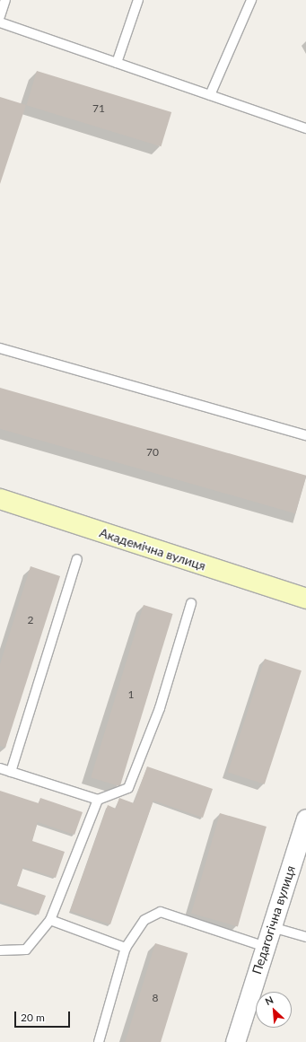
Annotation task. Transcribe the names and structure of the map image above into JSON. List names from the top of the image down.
{
  "streets": {
    "main road": ["Академічна вулиця"],
    "street": ["Педагогічна вулиця"]
  },
  "house_numbers": [
    "71",
    "70",
    "2",
    "1",
    "8"
  ],
  "scale_bar": "20 m",
  "north": "top left"
}
